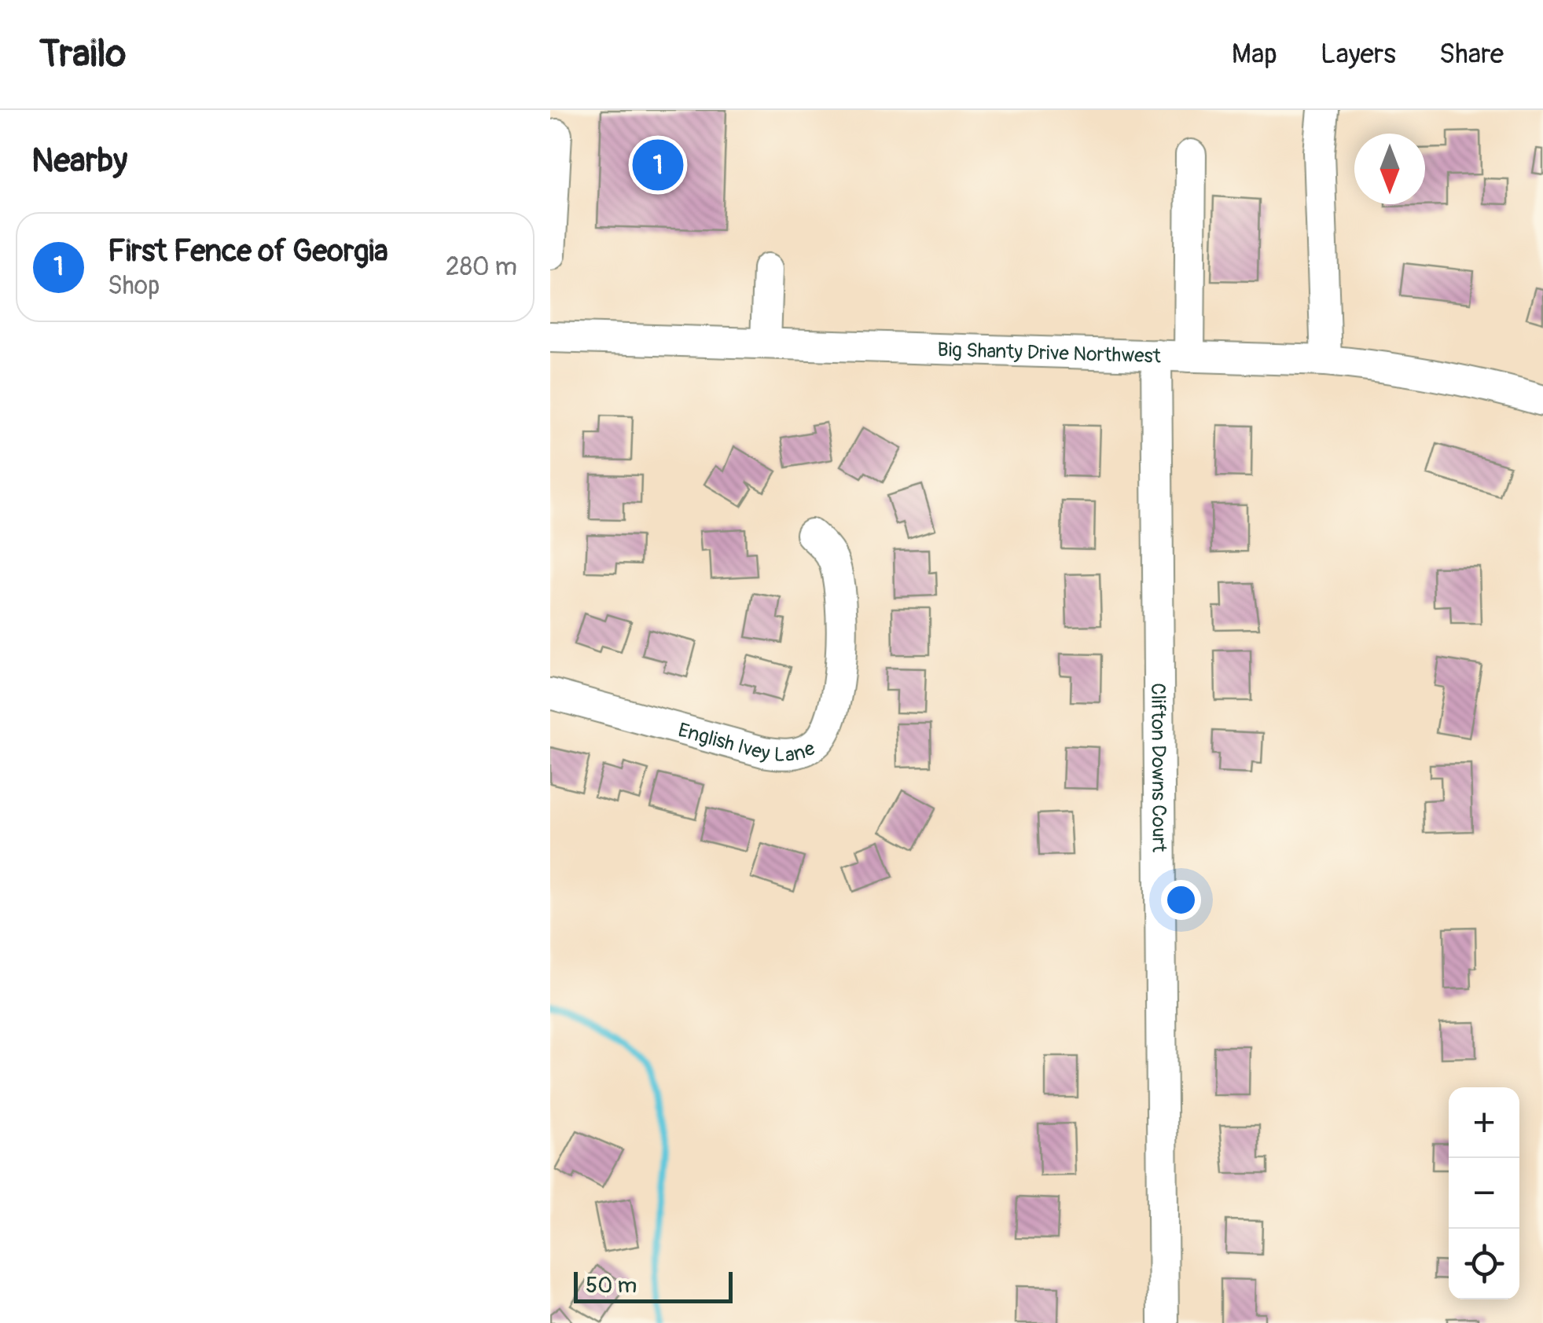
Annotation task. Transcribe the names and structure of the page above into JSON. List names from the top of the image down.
{
  "streets": {
    "street": ["Big Shanty Drive Northwest", "English Ivey Lane", "Clifton Downs Court"]
  },
  "crossings": [
    ["Big Shanty Drive Northwest", "Clifton Downs Court"]
  ],
  "scale_bar": "50 m",
  "north": "bottom",
  "page": {
    "header": "Trailo",
    "nav": ["Map", "Layers", "Share"],
    "heading": "Nearby",
    "pins": "1",
    "list": [
      {
        "mark": "1",
        "name": "First Fence of Georgia",
        "note": "Shop",
        "value": "280 m"
      }
    ],
    "map_buttons": ["+", "−"],
    "scale": "50 m"
  }
}
